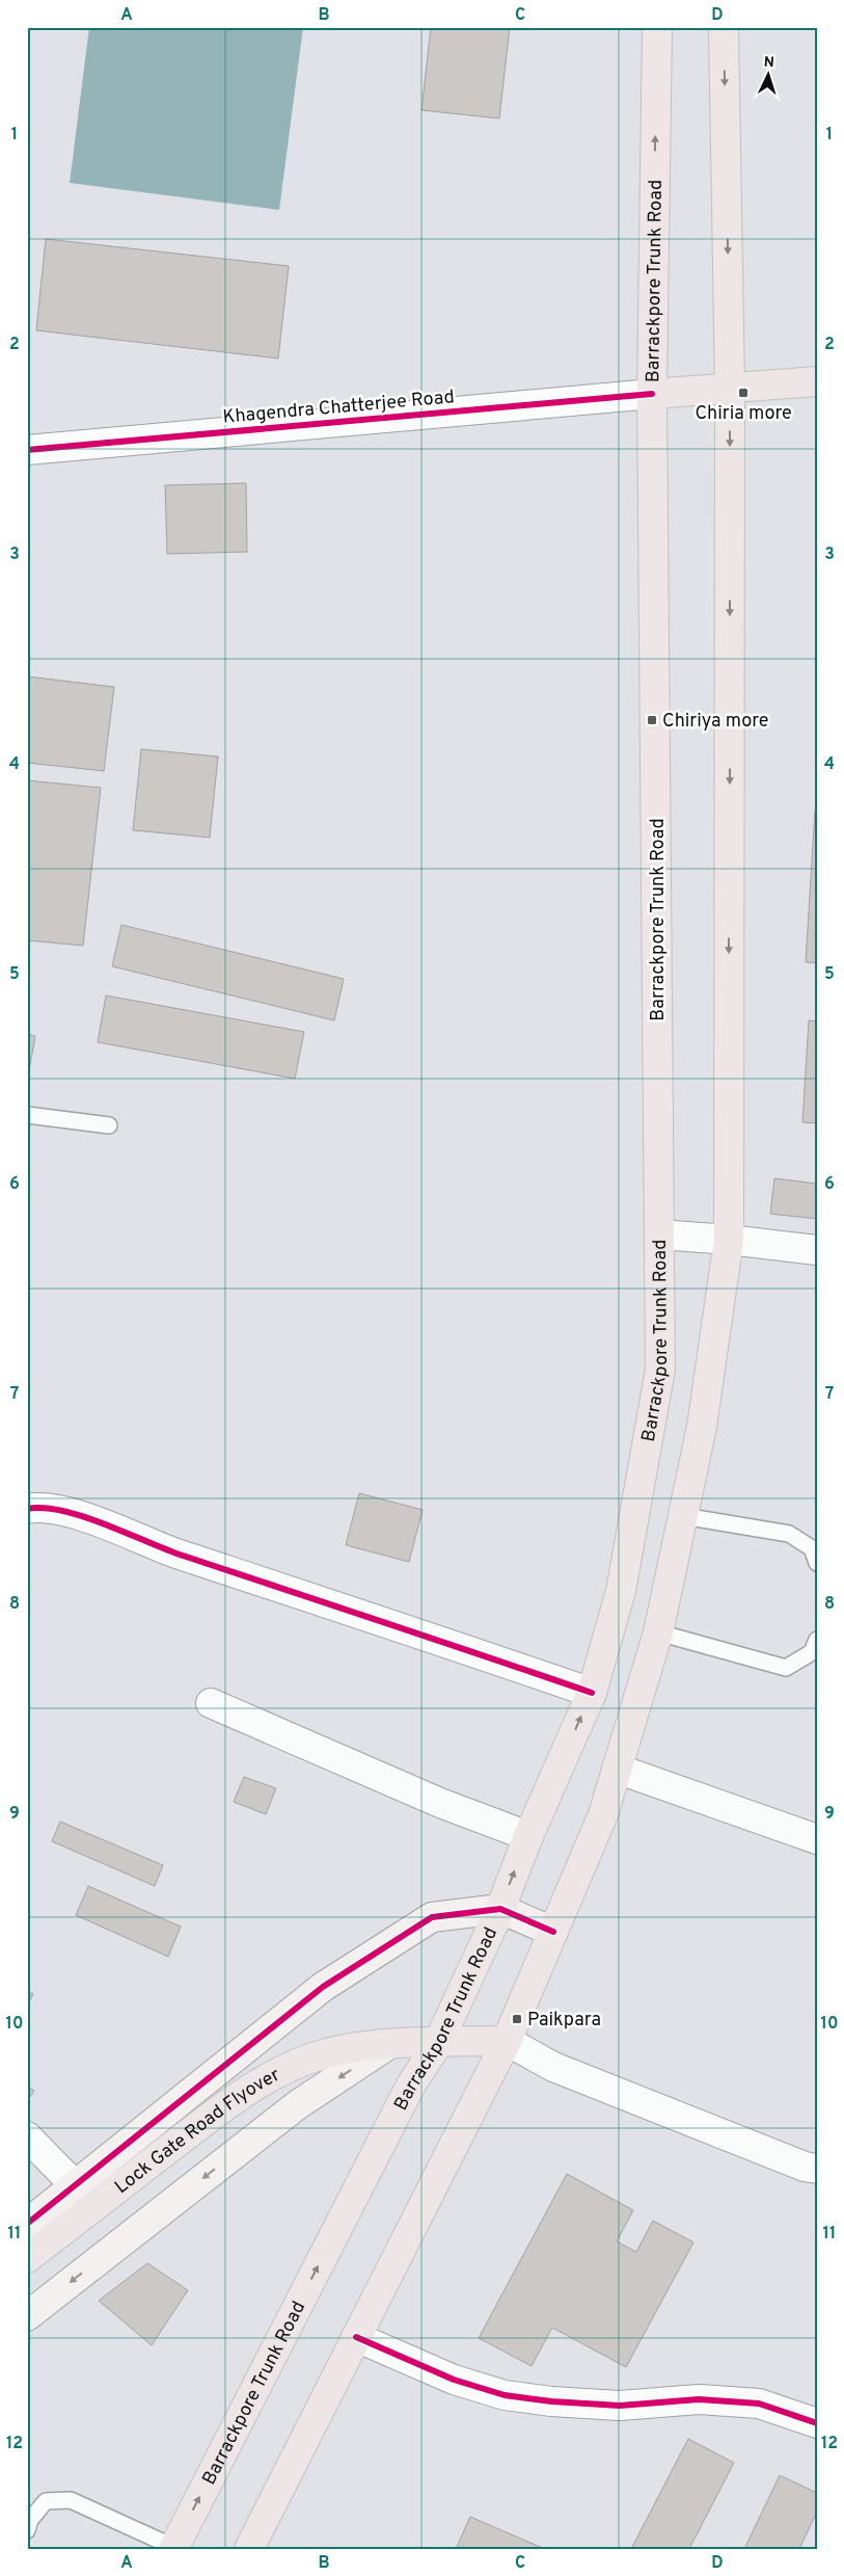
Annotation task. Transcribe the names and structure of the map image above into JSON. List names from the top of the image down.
{
  "streets": {
    "main road": ["Barrackpore Trunk Road", "Lock Gate Road Flyover"],
    "street": ["Khagendra Chatterjee Road"]
  },
  "crossings": [
    ["Barrackpore Trunk Road", "Khagendra Chatterjee Road"],
    ["Barrackpore Trunk Road", "Lock Gate Road Flyover"]
  ],
  "places": {
    "transit": ["Chiria more", "Chiriya more", "Paikpara"]
  },
  "north": "top",
  "grid": {
    "columns": [
      "A",
      "B",
      "C",
      "D"
    ],
    "rows": [
      "1",
      "2",
      "3",
      "4",
      "5",
      "6",
      "7",
      "8",
      "9",
      "10",
      "11",
      "12"
    ]
  }
}
